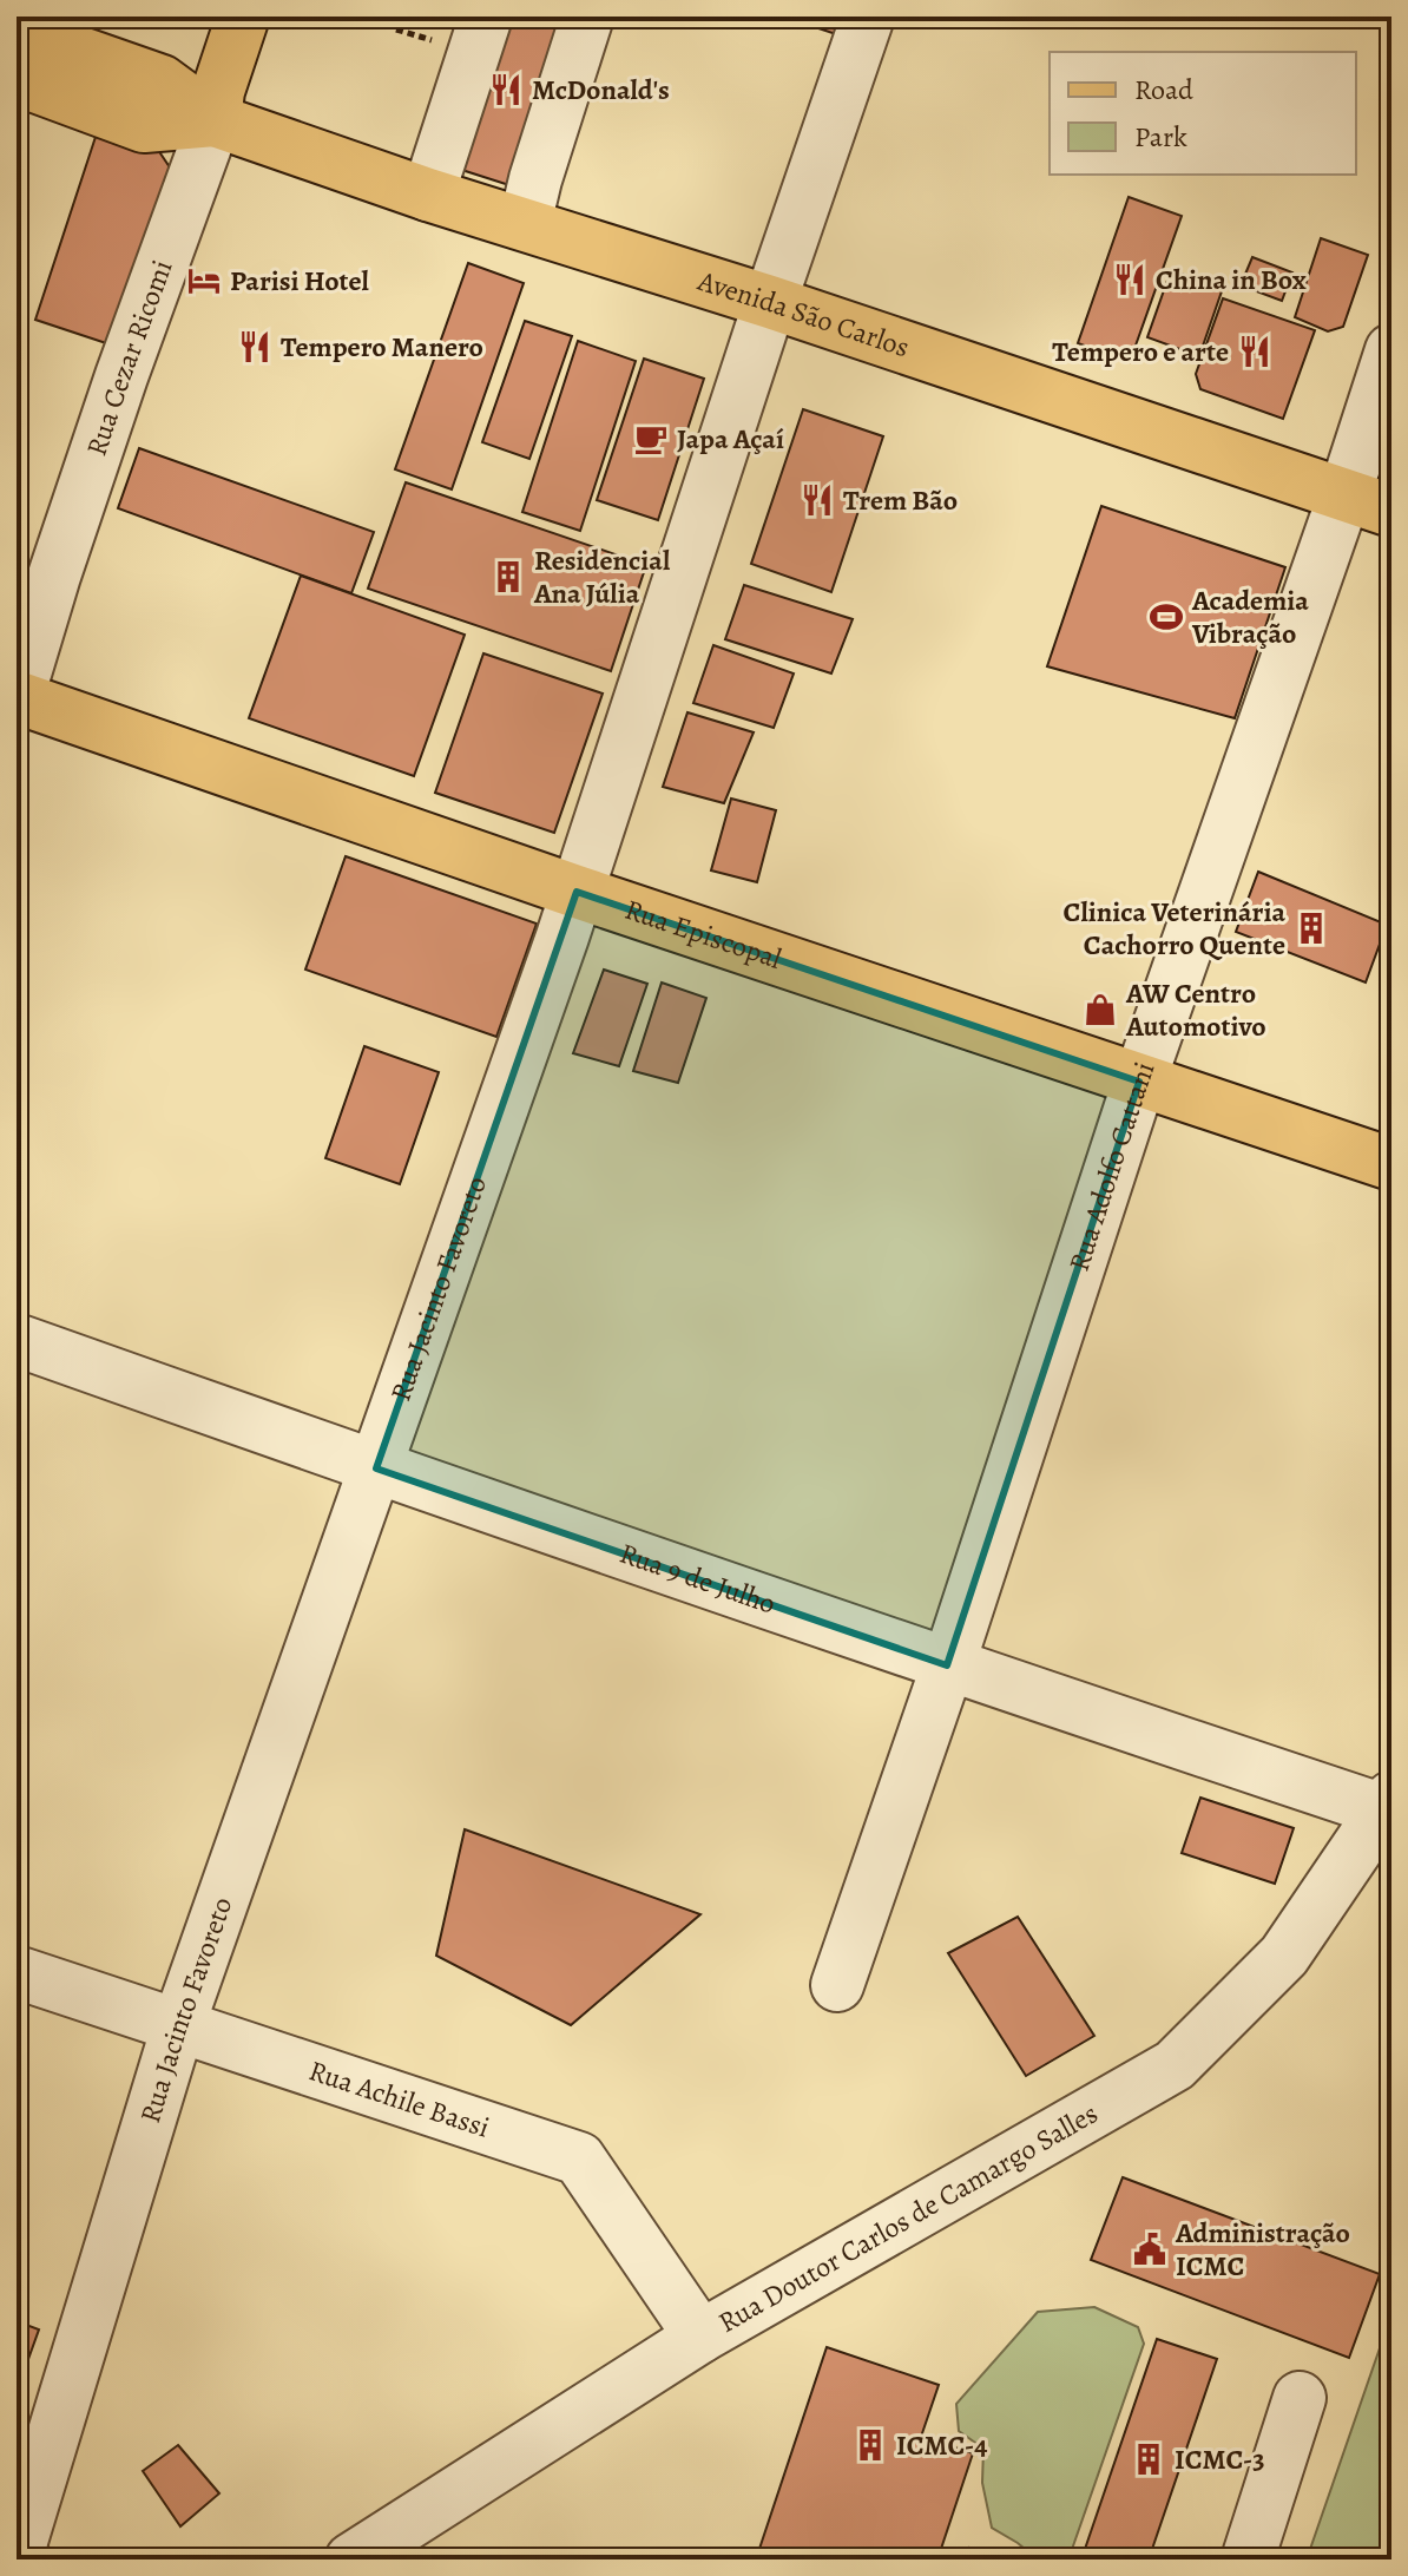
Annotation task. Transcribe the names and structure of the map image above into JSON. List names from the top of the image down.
{
  "streets": {
    "main road": ["Avenida São Carlos", "Rua Cezar Ricomi", "Rua Episcopal"],
    "street": [
      "Rua Adolfo Cattani",
      "Rua Jacinto Favoreto",
      "Rua 9 de Julho",
      "Rua Achile Bassi",
      "Rua Doutor Carlos de Camargo Salles"
    ]
  },
  "crossings": [
    ["Avenida São Carlos", "Rua Cezar Ricomi"],
    ["Avenida São Carlos", "Rua Adolfo Cattani"],
    ["Avenida São Carlos", "Rua Jacinto Favoreto"],
    ["Rua Cezar Ricomi", "Rua Episcopal"],
    ["Rua Episcopal", "Rua Adolfo Cattani"],
    ["Rua Episcopal", "Rua Jacinto Favoreto"],
    ["Rua Adolfo Cattani", "Rua 9 de Julho"],
    ["Rua Jacinto Favoreto", "Rua 9 de Julho"],
    ["Rua Jacinto Favoreto", "Rua Achile Bassi"],
    ["Rua 9 de Julho", "Rua Doutor Carlos de Camargo Salles"],
    ["Rua Achile Bassi", "Rua Doutor Carlos de Camargo Salles"]
  ],
  "places": {
    "restaurant": [
      "McDonald's",
      "China in Box",
      "Tempero Manero",
      "Tempero e arte",
      "Trem Bão"
    ],
    "hotel": ["Parisi Hotel"],
    "cafe": ["Japa Açaí"],
    "building": [
      "Residencial Ana Júlia",
      "Clinica Veterinária Cachorro Quente",
      "ICMC-4",
      "ICMC-3"
    ],
    "sports": ["Academia Vibração"],
    "shop": ["AW Centro Automotivo"],
    "public building": ["Administração ICMC"]
  },
  "legend": ["Road", "Park"]
}
